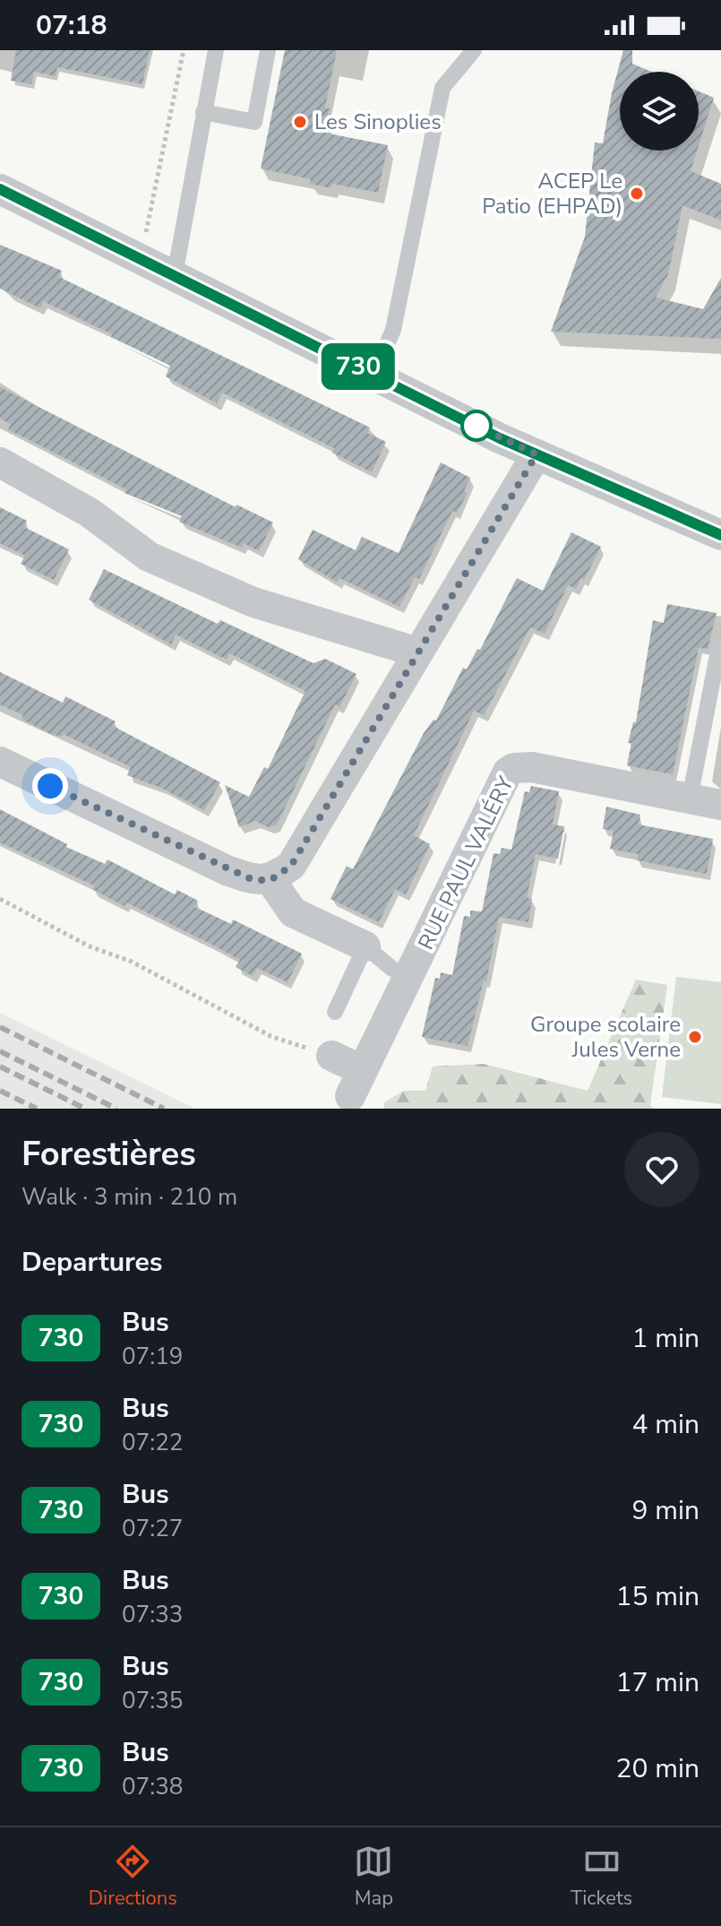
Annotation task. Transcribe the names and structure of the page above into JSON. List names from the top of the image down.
{
  "streets": {
    "street": ["RUE PAUL VALÉRY"]
  },
  "places": ["Les Sinoplies", "ACEP Le Patio (EHPAD)", "Groupe scolaire Jules Verne"],
  "lines": ["bus line 730"],
  "page": {
    "status": "07:18",
    "on_map": "730",
    "heading": [
      ["Forestières", "Walk · 3 min · 210 m"],
      "Departures"
    ],
    "list": [
      {
        "mark": "730",
        "name": "Bus",
        "note": "07:19",
        "value": "1 min"
      },
      {
        "mark": "730",
        "name": "Bus",
        "note": "07:22",
        "value": "4 min"
      },
      {
        "mark": "730",
        "name": "Bus",
        "note": "07:27",
        "value": "9 min"
      },
      {
        "mark": "730",
        "name": "Bus",
        "note": "07:33",
        "value": "15 min"
      },
      {
        "mark": "730",
        "name": "Bus",
        "note": "07:35",
        "value": "17 min"
      },
      {
        "mark": "730",
        "name": "Bus",
        "note": "07:38",
        "value": "20 min"
      }
    ],
    "tabs": ["Directions", "Map", "Tickets"]
  }
}
